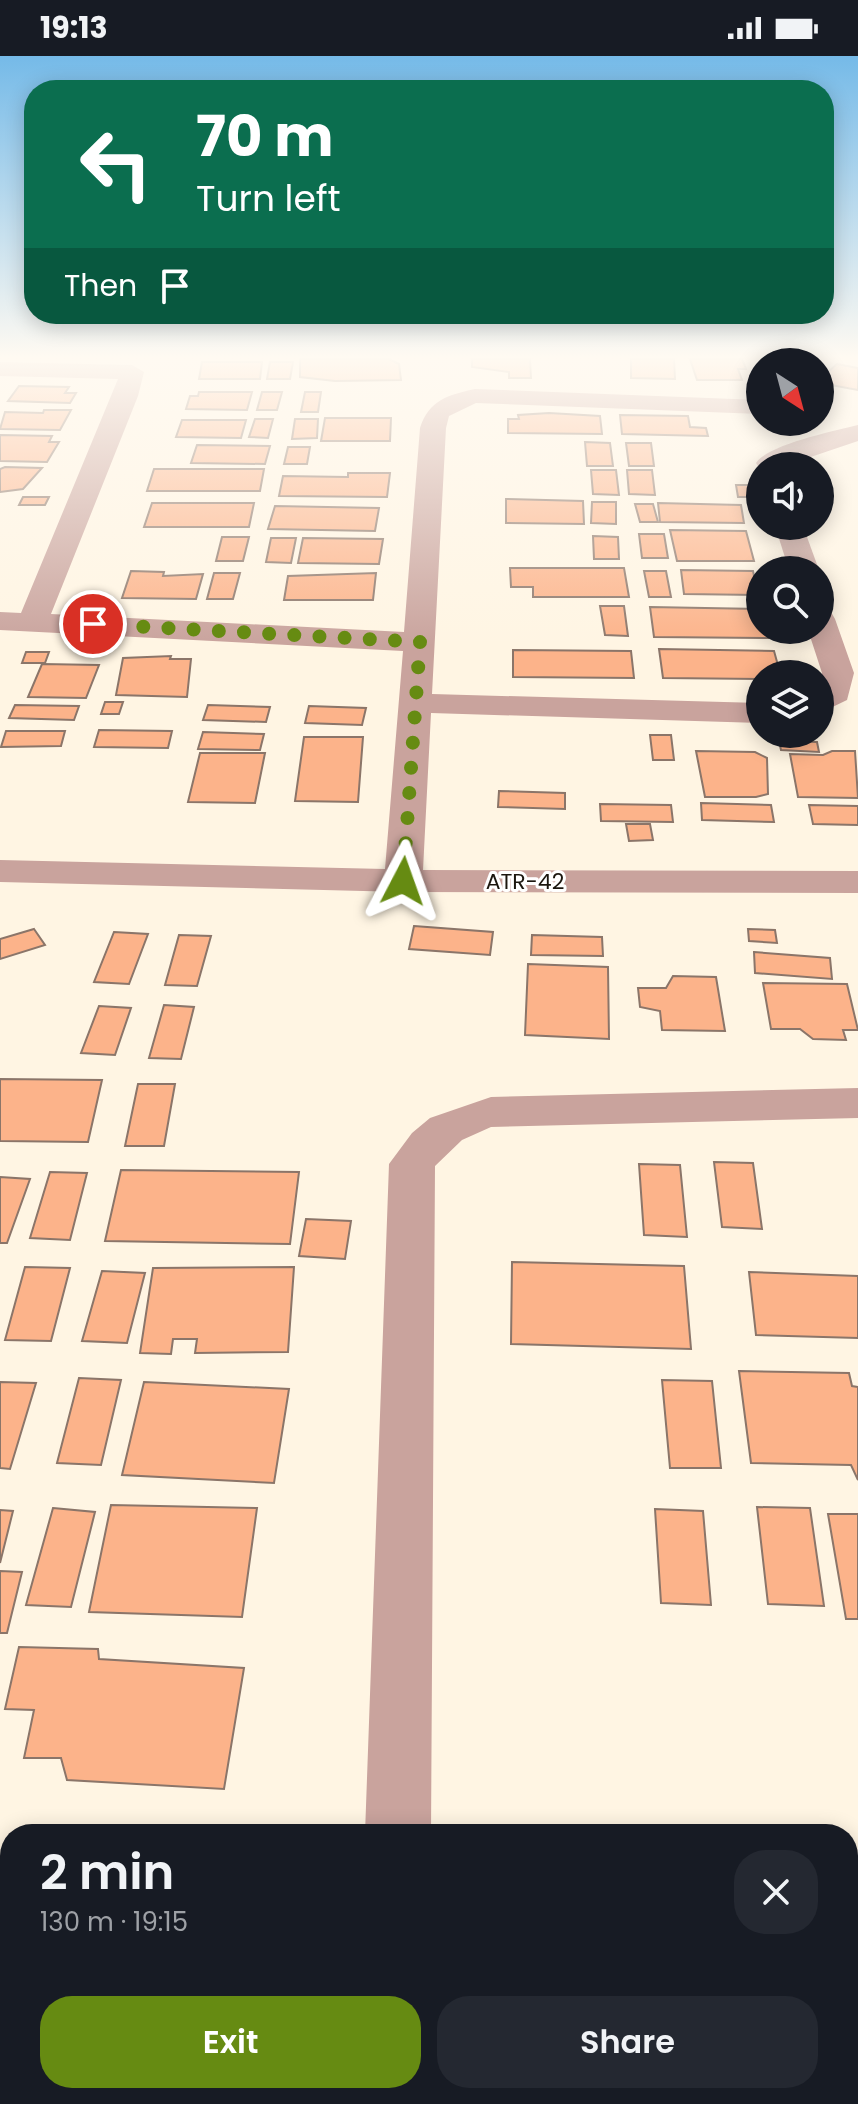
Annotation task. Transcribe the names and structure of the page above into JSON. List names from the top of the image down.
{
  "streets": {
    "street": ["ATR-42"]
  },
  "north": "bottom right",
  "page": {
    "status": "19:13",
    "turn": ["70 m", "Turn left"],
    "then": "Then",
    "heading": ["2 min", "130 m · 19:15"],
    "buttons": ["Exit", "Share"]
  }
}
